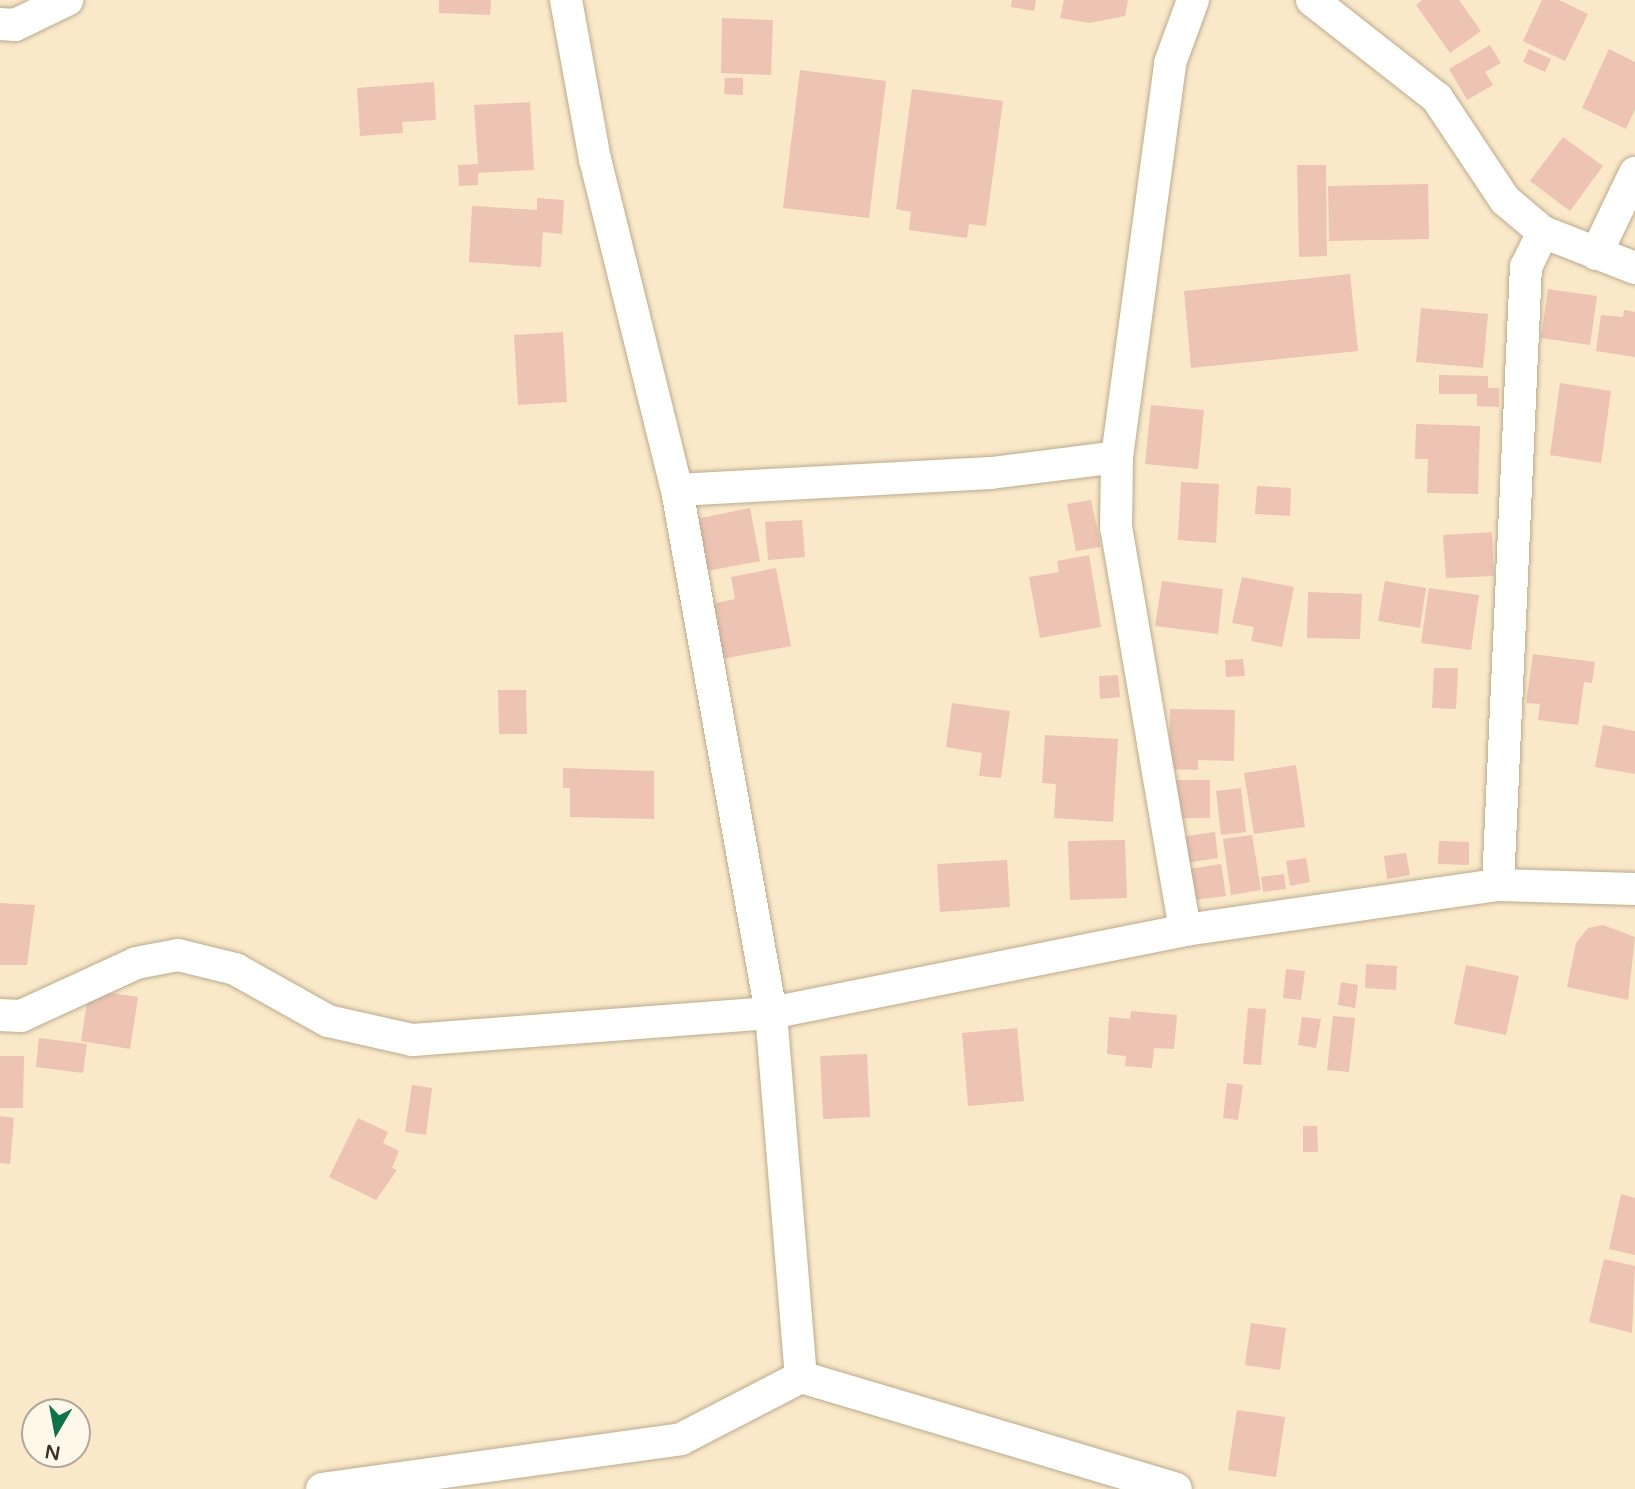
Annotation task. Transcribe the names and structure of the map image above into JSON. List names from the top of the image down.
{
  "north": "bottom"
}
